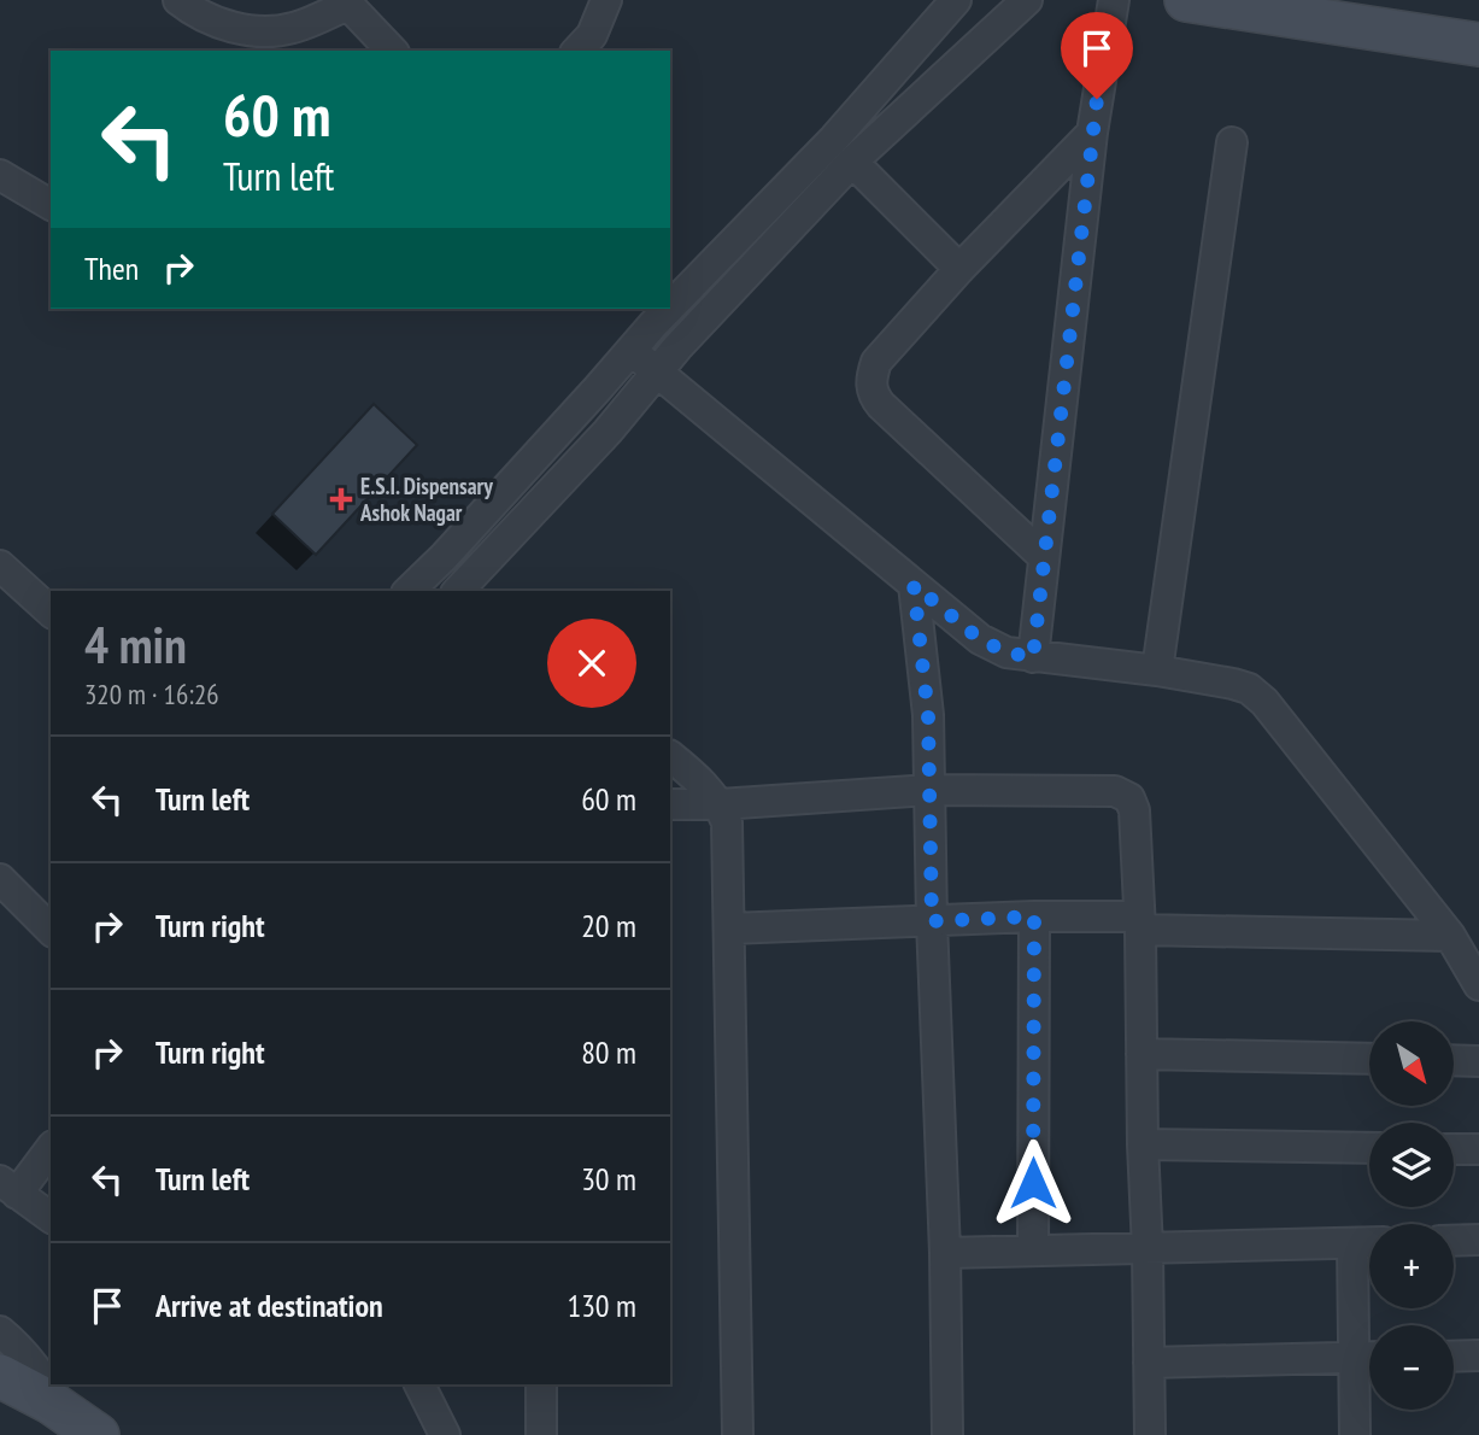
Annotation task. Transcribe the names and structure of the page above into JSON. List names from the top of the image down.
{
  "places": {
    "health": ["E.S.I. Dispensary Ashok Nagar"]
  },
  "north": "bottom right",
  "page": {
    "turn": ["60 m", "Turn left"],
    "then": "Then",
    "heading": ["4 min", "320 m · 16:26"],
    "list": [
      {
        "name": "Turn left",
        "value": "60 m"
      },
      {
        "name": "Turn right",
        "value": "20 m"
      },
      {
        "name": "Turn right",
        "value": "80 m"
      },
      {
        "name": "Turn left",
        "value": "30 m"
      },
      {
        "name": "Arrive at destination",
        "value": "130 m"
      }
    ],
    "map_buttons": ["+", "−"]
  }
}
